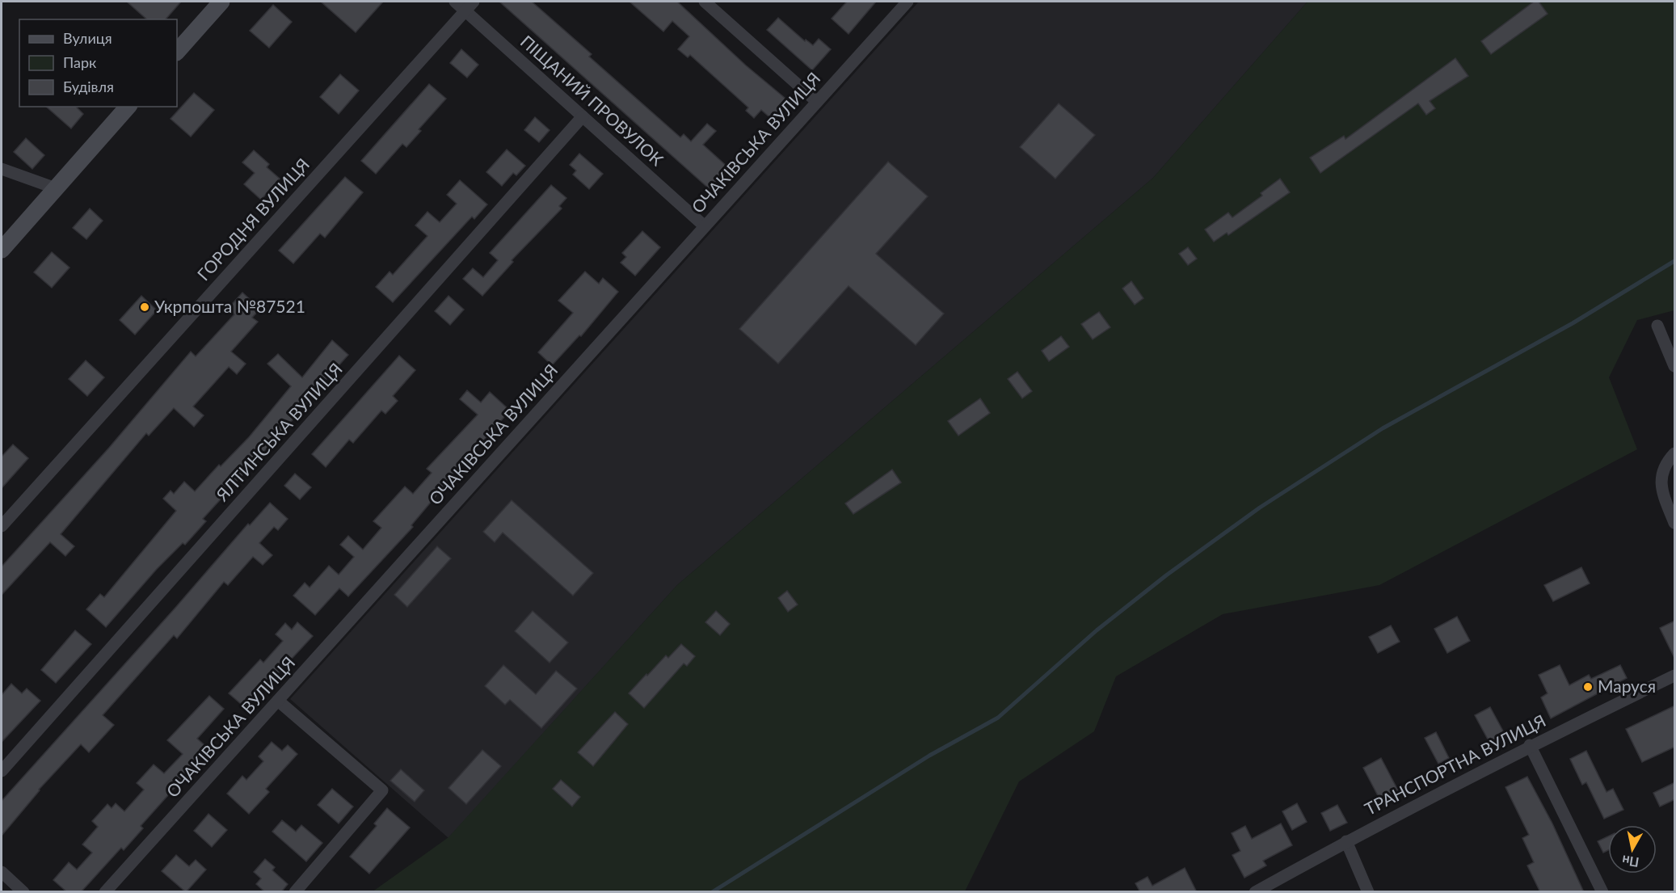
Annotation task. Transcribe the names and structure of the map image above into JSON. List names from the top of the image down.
{
  "streets": {
    "street": [
      "ПІЩАНИЙ ПРОВУЛОК",
      "ОЧАКІВСЬКА ВУЛИЦЯ",
      "ГОРОДНЯ ВУЛИЦЯ",
      "ЯЛТИНСЬКА ВУЛИЦЯ",
      "ТРАНСПОРТНА ВУЛИЦЯ"
    ]
  },
  "crossings": [
    ["ПІЩАНИЙ ПРОВУЛОК", "ОЧАКІВСЬКА ВУЛИЦЯ"],
    ["ПІЩАНИЙ ПРОВУЛОК", "ГОРОДНЯ ВУЛИЦЯ"],
    ["ПІЩАНИЙ ПРОВУЛОК", "ЯЛТИНСЬКА ВУЛИЦЯ"]
  ],
  "places": ["Укрпошта №87521", "Маруся"],
  "legend": ["Вулиця", "Парк", "Будівля"],
  "north": "bottom"
}
